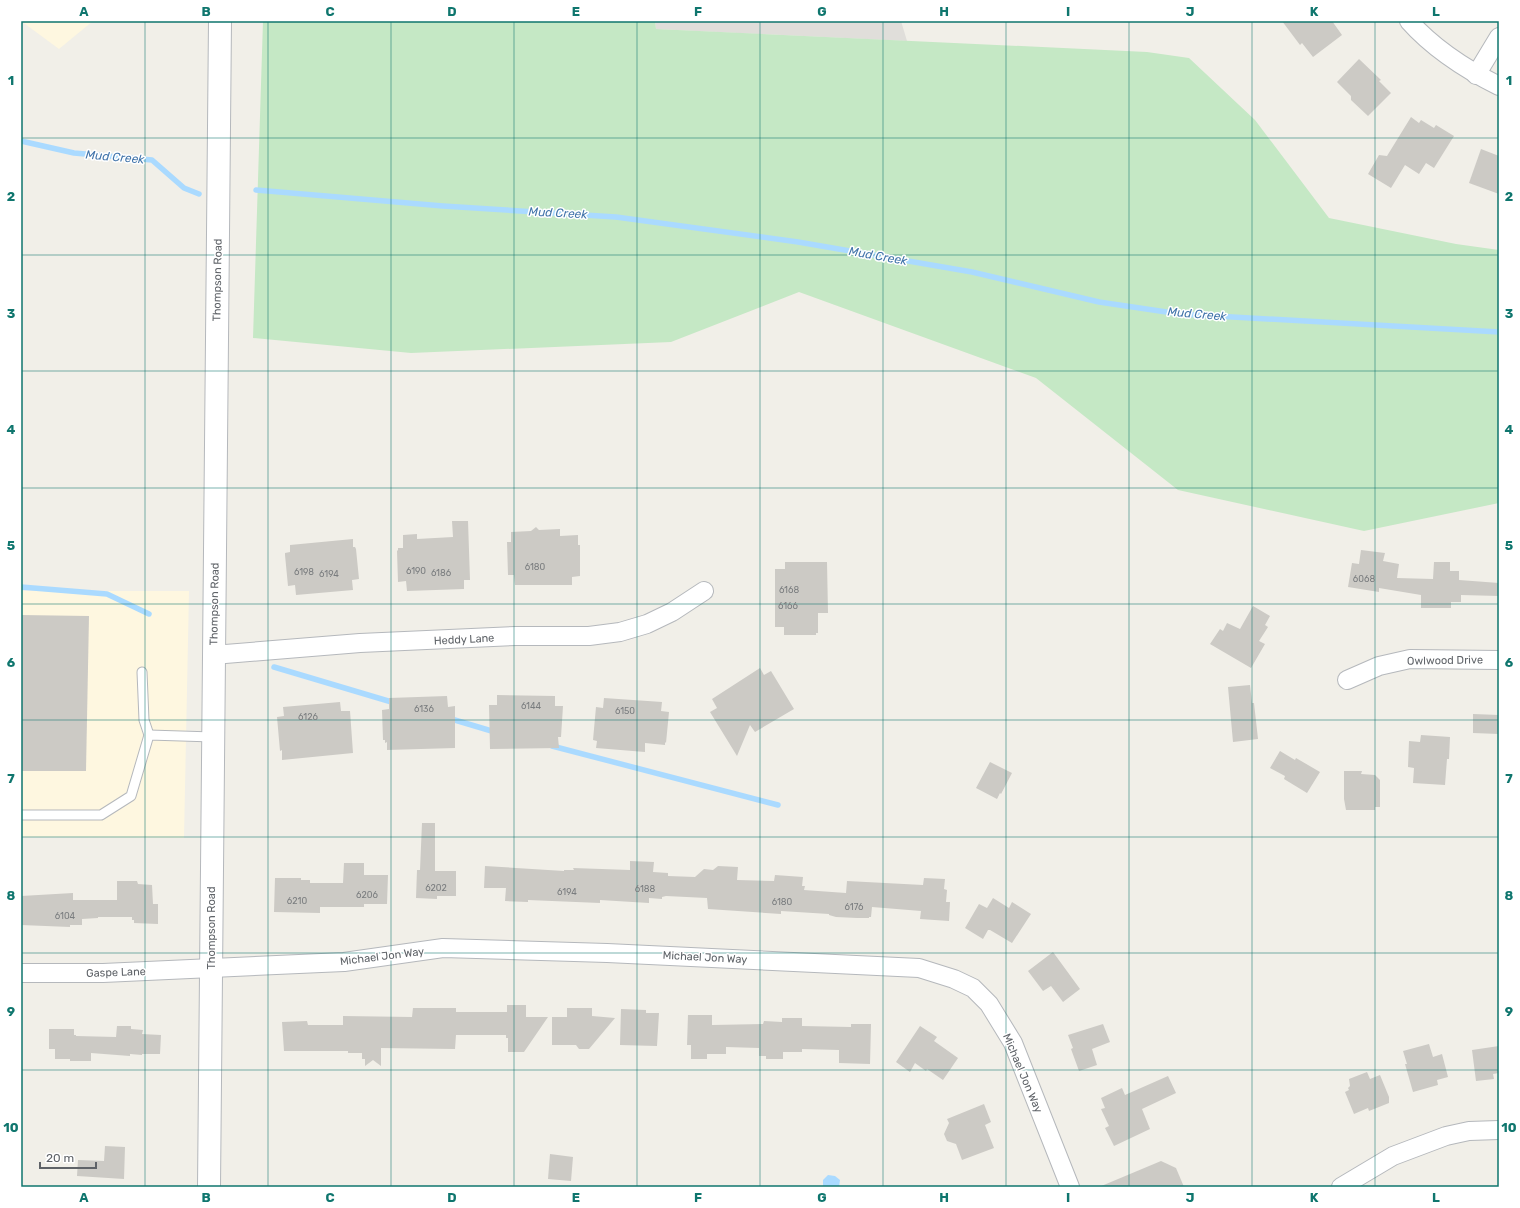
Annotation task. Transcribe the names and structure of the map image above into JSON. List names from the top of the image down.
{
  "streets": {
    "street": [
      "Thompson Road",
      "Heddy Lane",
      "Owlwood Drive",
      "Michael Jon Way",
      "Gaspe Lane"
    ]
  },
  "crossings": [
    ["Thompson Road", "Heddy Lane"],
    ["Thompson Road", "Michael Jon Way"],
    ["Thompson Road", "Gaspe Lane"],
    ["Michael Jon Way", "Gaspe Lane"]
  ],
  "water": ["Mud Creek"],
  "house_numbers": [
    "6180",
    "6190",
    "6198",
    "6186",
    "6194",
    "6068",
    "6168",
    "6166",
    "6144",
    "6136",
    "6150",
    "6126",
    "6202",
    "6188",
    "6194",
    "6206",
    "6210",
    "6180",
    "6176",
    "6104"
  ],
  "scale_bar": "20 m",
  "grid": {
    "columns": [
      "A",
      "B",
      "C",
      "D",
      "E",
      "F",
      "G",
      "H",
      "I",
      "J",
      "K",
      "L"
    ],
    "rows": [
      "1",
      "2",
      "3",
      "4",
      "5",
      "6",
      "7",
      "8",
      "9",
      "10"
    ]
  }
}
